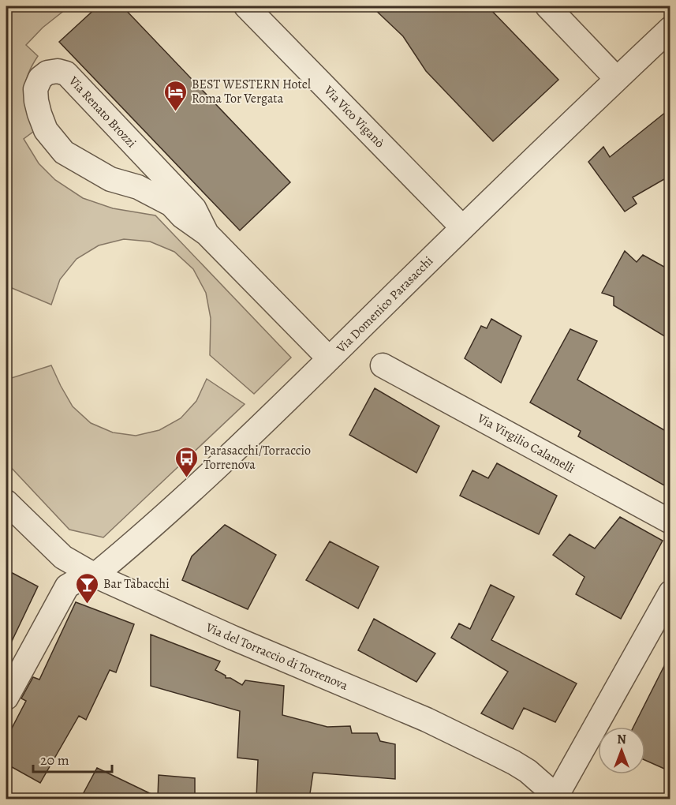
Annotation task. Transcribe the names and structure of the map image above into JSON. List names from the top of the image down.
{
  "streets": {
    "street": [
      "Via Renato Brozzi",
      "Via Vico Viganò",
      "Via Domenico Parasacchi",
      "Via Virgilio Calamelli",
      "Via del Torraccio di Torrenova"
    ]
  },
  "crossings": [
    ["Via Renato Brozzi", "Via Domenico Parasacchi"],
    ["Via Vico Viganò", "Via Domenico Parasacchi"],
    ["Via Domenico Parasacchi", "Via del Torraccio di Torrenova"]
  ],
  "places": {
    "hotel": ["BEST WESTERN Hotel Roma Tor Vergata"],
    "bus stop": ["Parasacchi/Torraccio Torrenova"],
    "bar": ["Bar Tabacchi"]
  },
  "scale_bar": "20 m",
  "north": "top"
}
